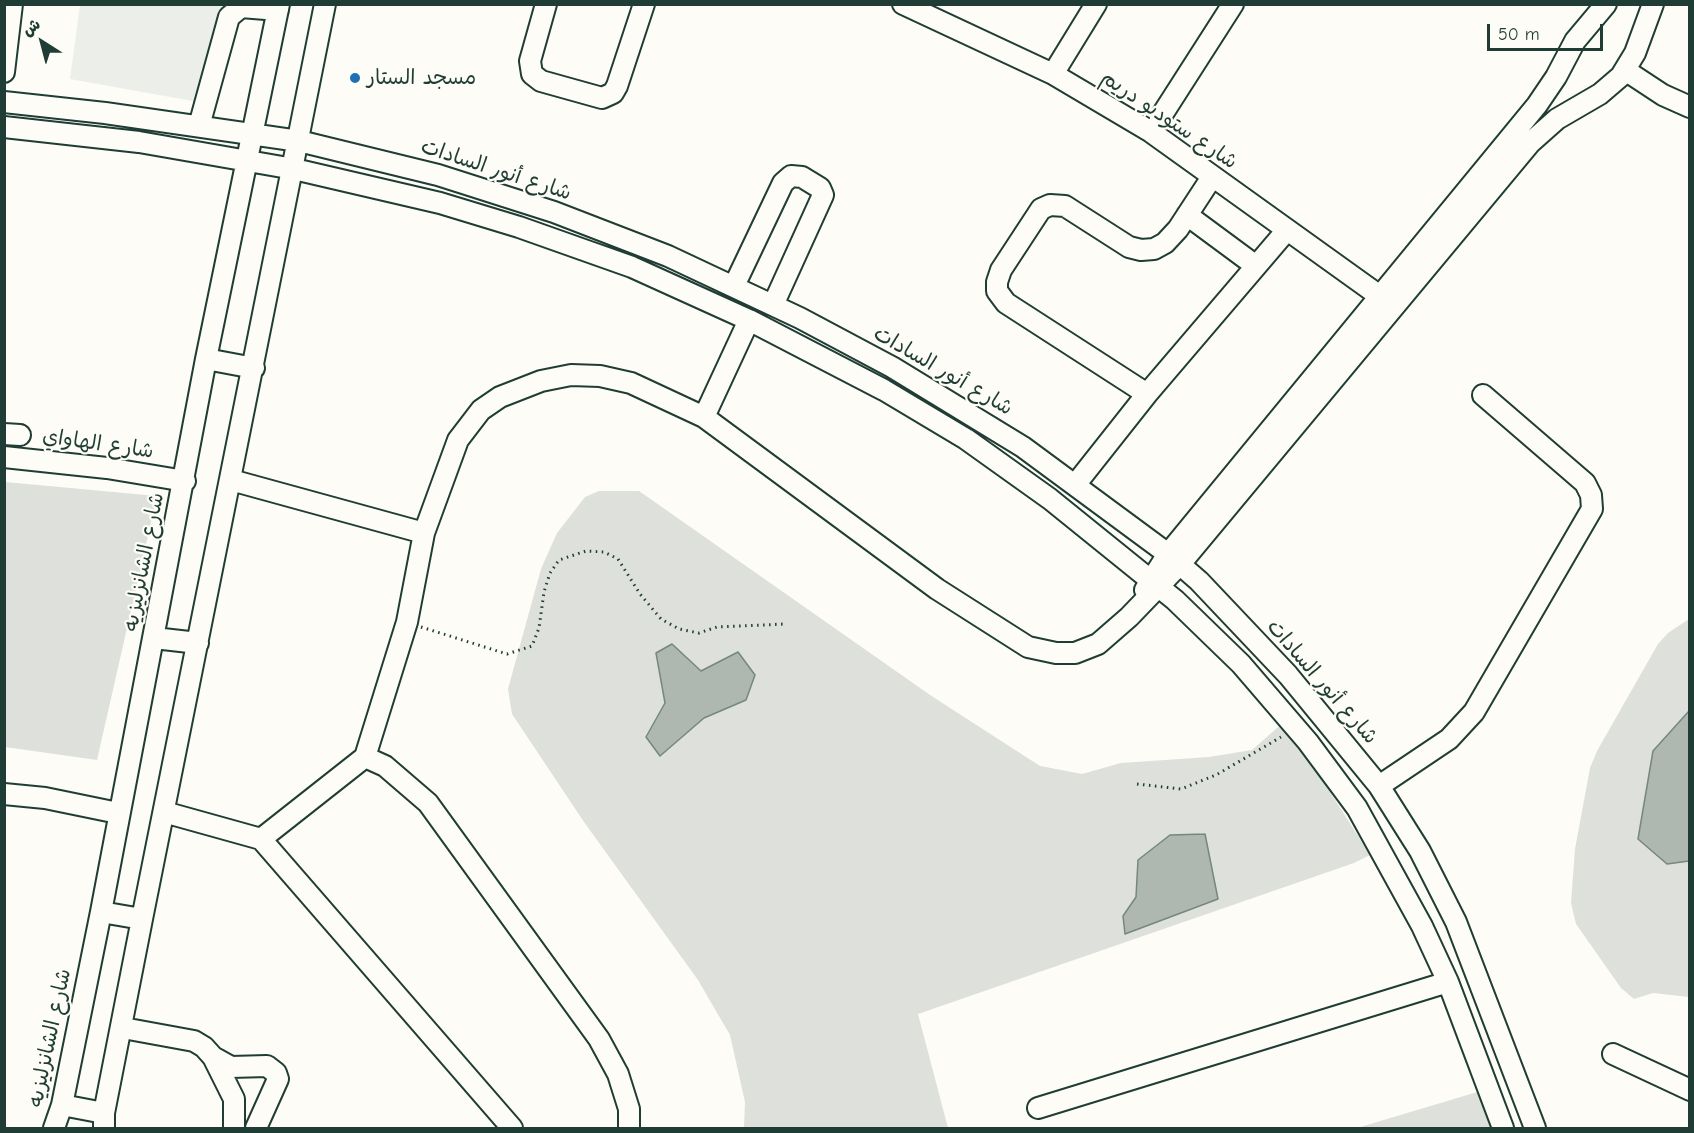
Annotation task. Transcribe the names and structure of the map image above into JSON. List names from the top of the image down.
{
  "streets": {
    "street": [
      "شارع ستوديو دريم",
      "شارع أنور السادات",
      "شارع الهاواي",
      "شارع الشانزليزيه"
    ]
  },
  "crossings": [
    ["شارع أنور السادات", "شارع الشانزليزيه"],
    ["شارع الهاواي", "شارع الشانزليزيه"]
  ],
  "places": ["مسجد الستار"],
  "scale_bar": "50 m",
  "north": "top left"
}
